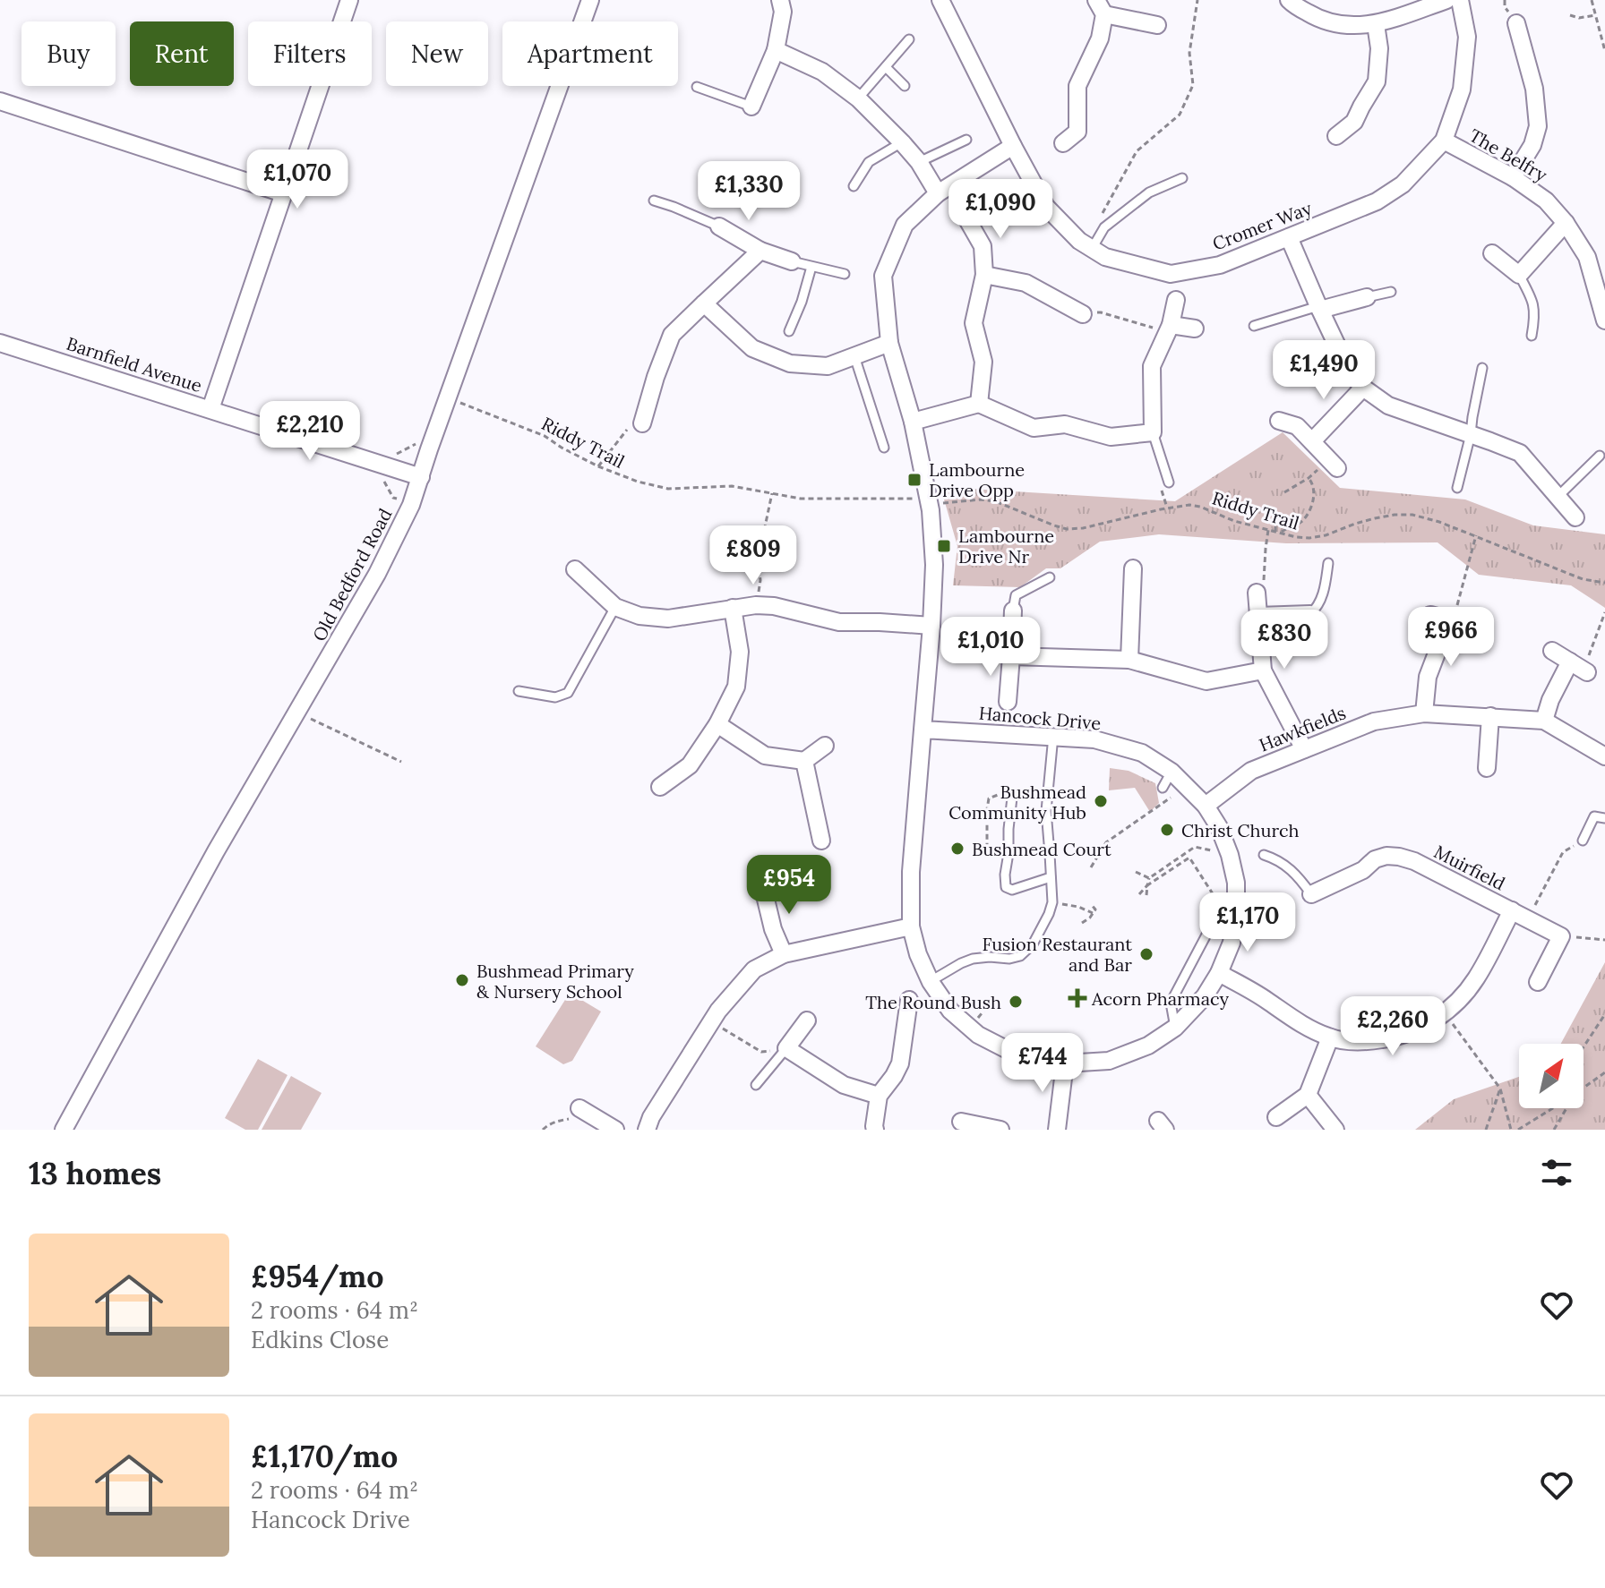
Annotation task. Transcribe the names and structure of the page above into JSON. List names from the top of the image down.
{
  "streets": {
    "street": [
      "The Belfry",
      "Cromer Way",
      "Barnfield Avenue",
      "Old Bedford Road",
      "Hancock Drive",
      "Hawkfields",
      "Muirfield"
    ],
    "path": ["Riddy Trail"]
  },
  "crossings": [
    ["The Belfry", "Cromer Way"],
    ["Cromer Way", "Hancock Drive"],
    ["Barnfield Avenue", "Old Bedford Road"],
    ["Hancock Drive", "Hawkfields"]
  ],
  "places": {
    "transit": ["Lambourne Drive Opp", "Lambourne Drive Nr"],
    "other": [
      "Bushmead Community Hub",
      "Christ Church",
      "Bushmead Court",
      "Fusion Restaurant and Bar",
      "Bushmead Primary & Nursery School",
      "The Round Bush"
    ],
    "health": ["Acorn Pharmacy"]
  },
  "north": "top right",
  "page": {
    "chip": [
      "Buy",
      "Rent",
      "Filters",
      "New",
      "Apartment"
    ],
    "price": [
      "£1,070",
      "£1,330",
      "£1,090",
      "£1,490",
      "£2,210",
      "£809",
      "£966",
      "£830",
      "£1,010",
      "£954",
      "£1,170",
      "£2,260",
      "£744"
    ],
    "heading": "13 homes",
    "list": [
      {
        "name": "£954/mo",
        "note": "2 rooms · 64 m² · Edkins Close"
      },
      {
        "name": "£1,170/mo",
        "note": "2 rooms · 64 m² · Hancock Drive"
      }
    ]
  }
}
